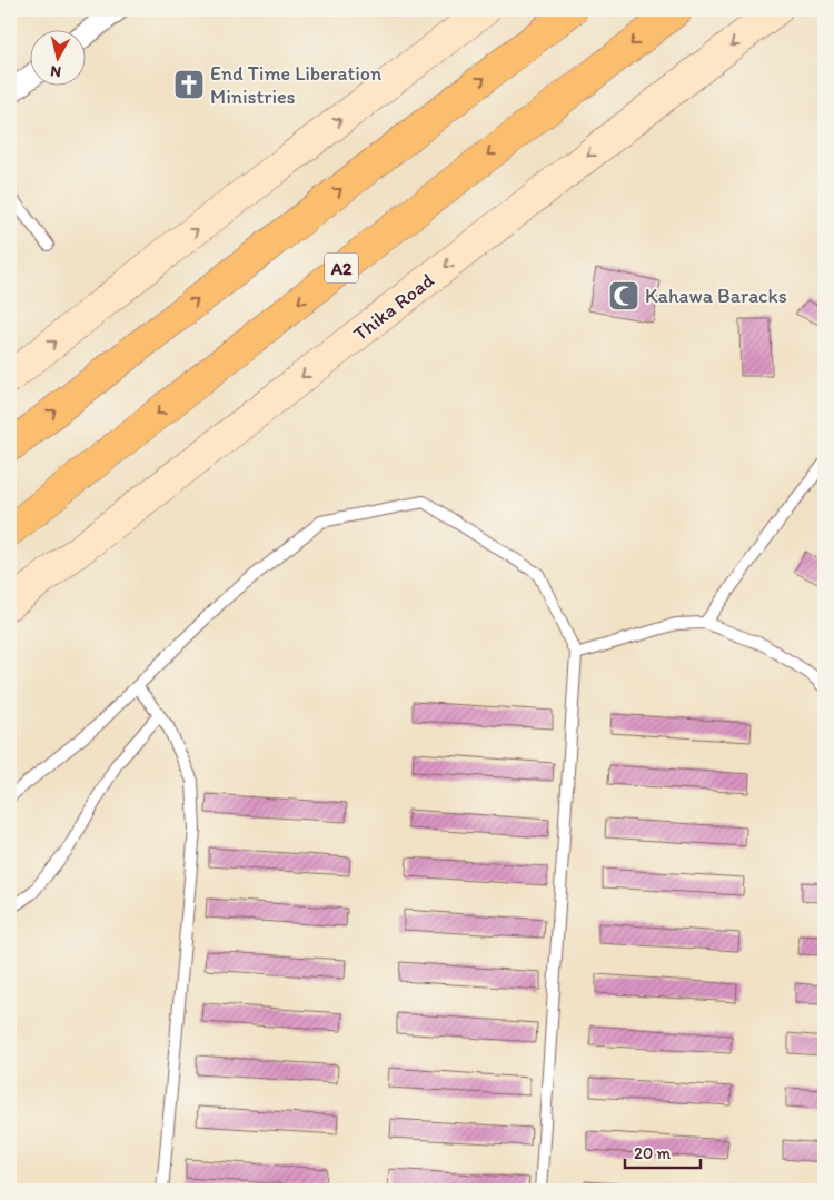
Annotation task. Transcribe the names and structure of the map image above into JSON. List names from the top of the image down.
{
  "streets": {
    "highway": ["A2"],
    "main road": ["Thika Road"]
  },
  "places": {
    "church": ["End Time Liberation Ministries"],
    "mosque": ["Kahawa Baracks"]
  },
  "scale_bar": "20 m",
  "north": "bottom"
}
